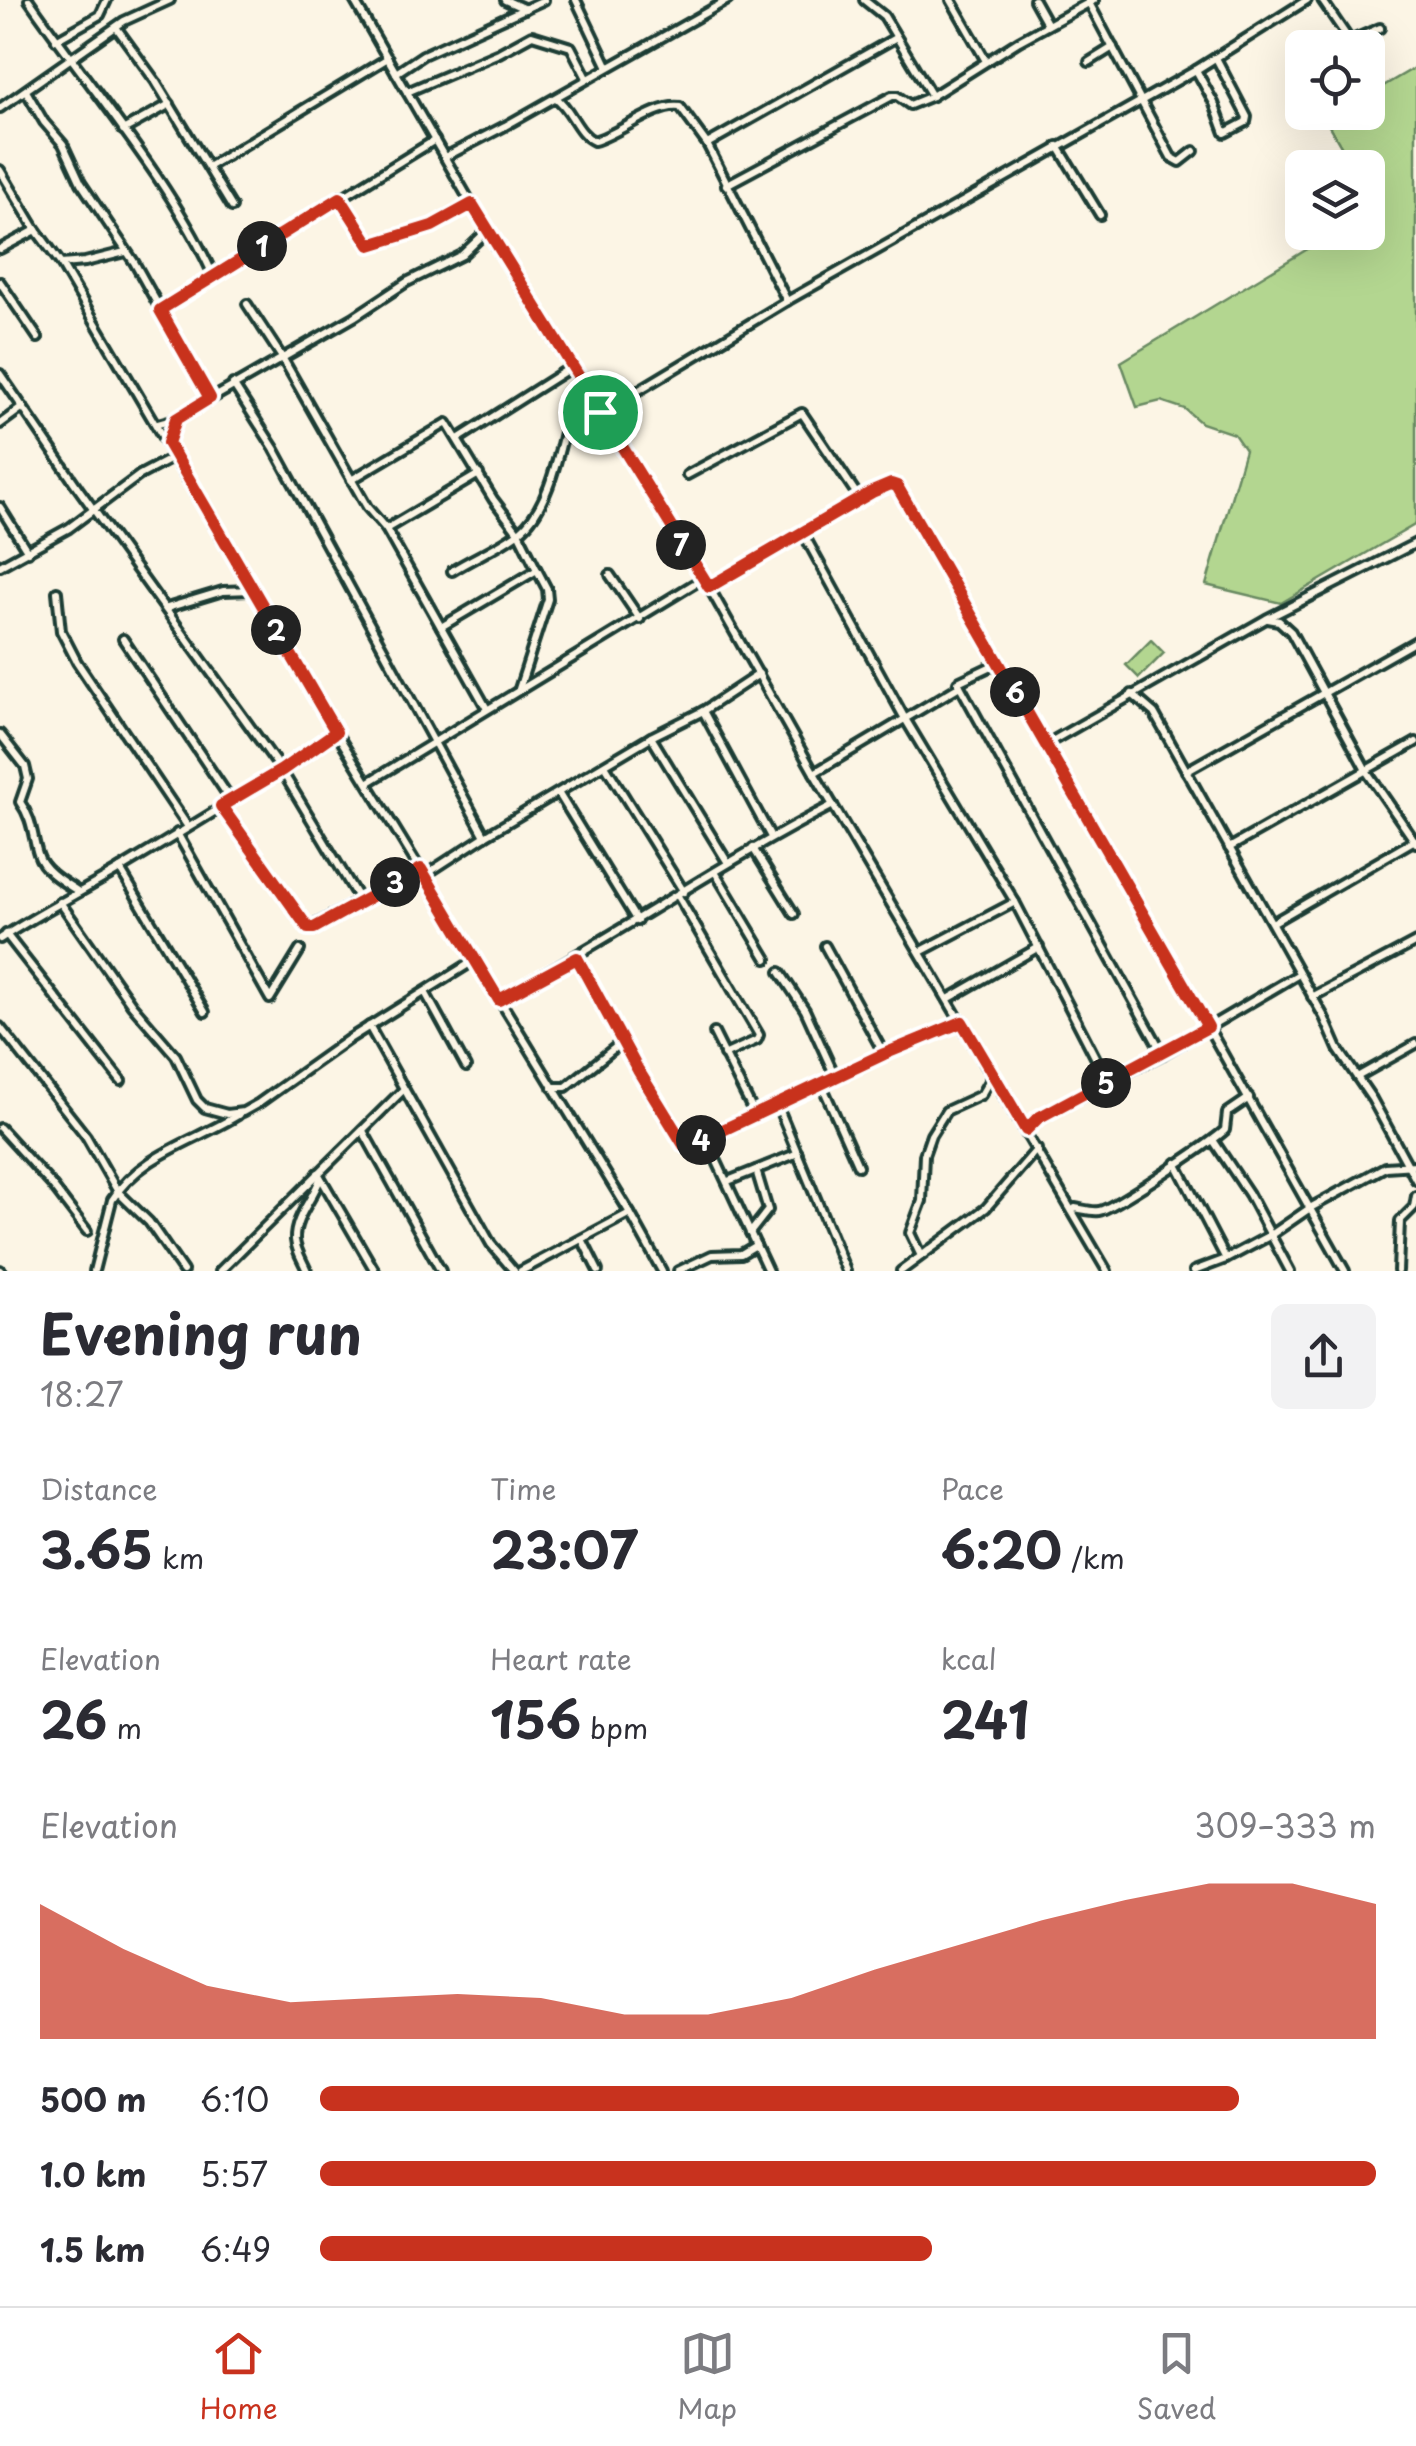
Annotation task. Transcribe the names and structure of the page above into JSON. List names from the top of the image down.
{
  "page": {
    "pins": [
      "1",
      "7",
      "2",
      "6",
      "3",
      "5",
      "4"
    ],
    "heading": ["Evening run", "18:27"],
    "stats": [
      ["Distance", "3.65 km"],
      ["Time", "23:07"],
      ["Pace", "6:20 /km"],
      ["Elevation", "26 m"],
      ["Heart rate", "156 bpm"],
      ["kcal", "241"]
    ],
    "chart": ["Elevation", "309–333 m"],
    "list": [
      {
        "name": "500 m",
        "note": "6:10"
      },
      {
        "name": "1.0 km",
        "note": "5:57"
      },
      {
        "name": "1.5 km",
        "note": "6:49"
      }
    ],
    "tabs": ["Home", "Map", "Saved"]
  }
}
